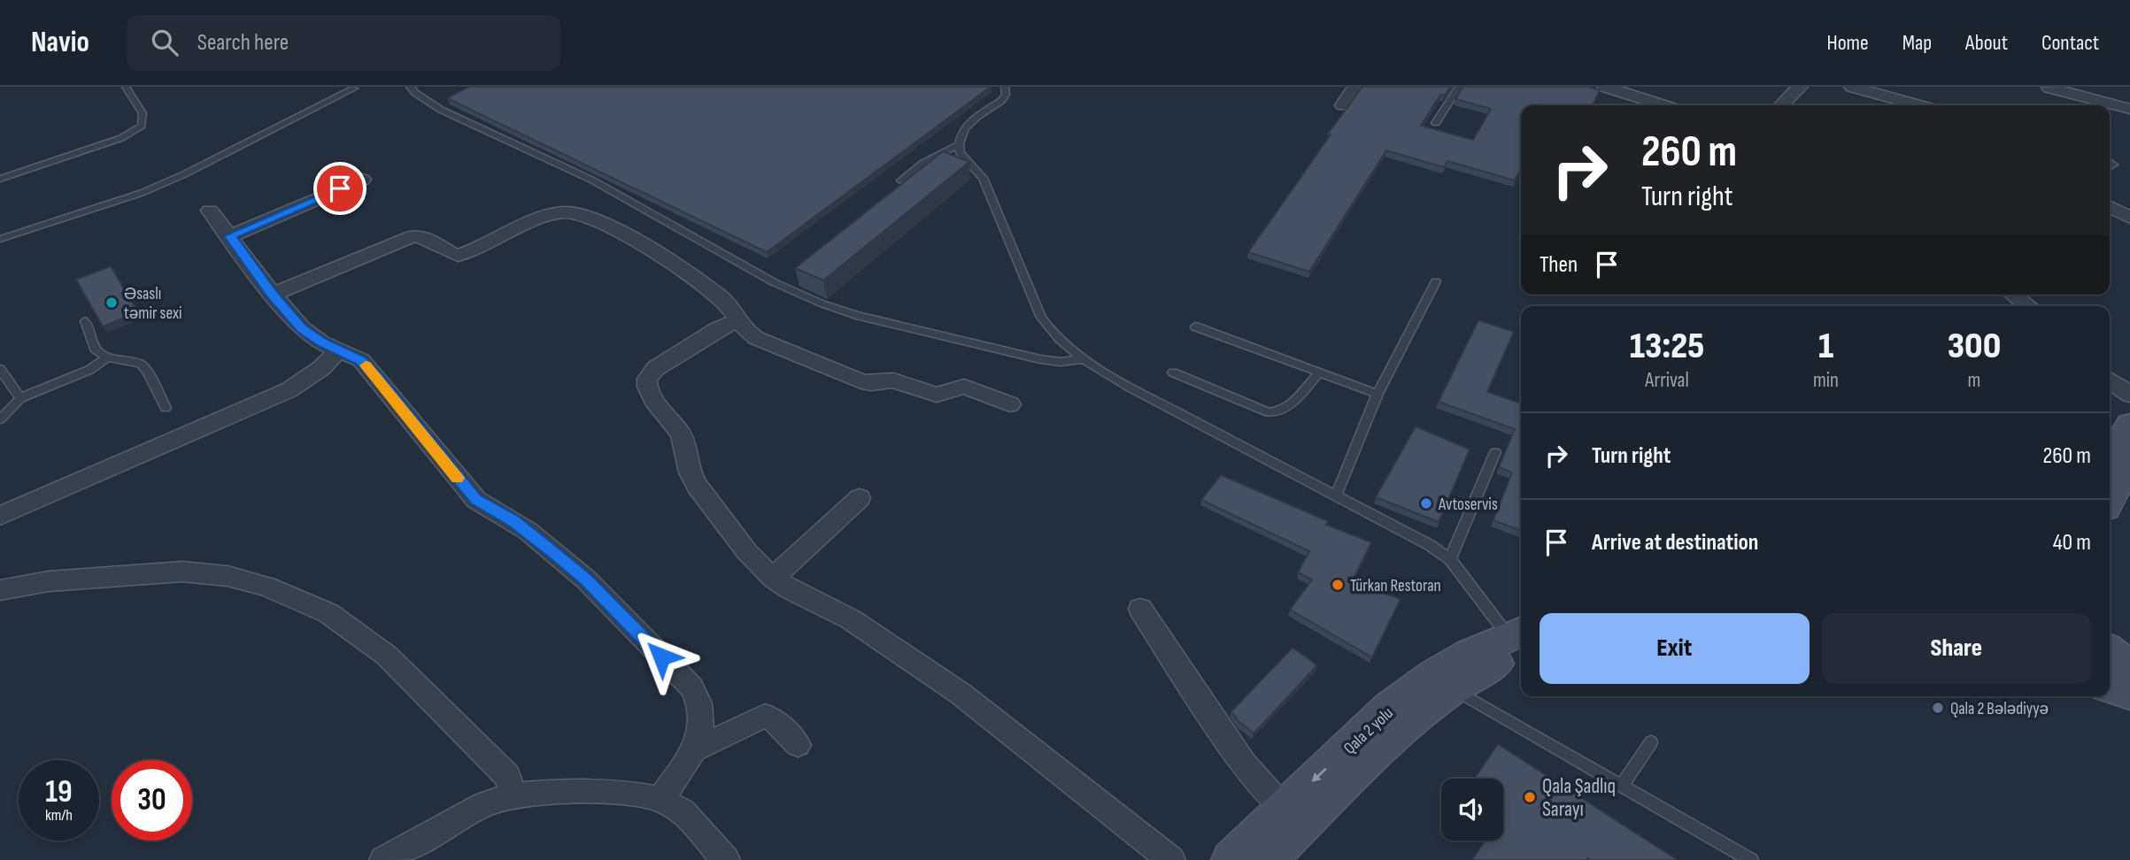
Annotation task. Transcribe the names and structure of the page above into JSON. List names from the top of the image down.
{
  "streets": {
    "main road": ["Qala 2 yolu"]
  },
  "places": [
    "Əsaslı təmir sexi",
    "Avtoservis",
    "Türkan Restoran",
    "Qala 2 Bələdiyyə",
    "Qala Şadlıq Sarayı"
  ],
  "page": {
    "header": "Navio",
    "search": "Search here",
    "nav": [
      "Home",
      "Map",
      "About",
      "Contact"
    ],
    "turn": ["260 m", "Turn right"],
    "then": "Then",
    "eta": [
      "13:25",
      "Arrival",
      "1",
      "min",
      "300",
      "m"
    ],
    "list": [
      {
        "name": "Turn right",
        "value": "260 m"
      },
      {
        "name": "Arrive at destination",
        "value": "40 m"
      }
    ],
    "buttons": ["Exit", "Share"],
    "speed": "19 km/h",
    "limit": "30"
  }
}
